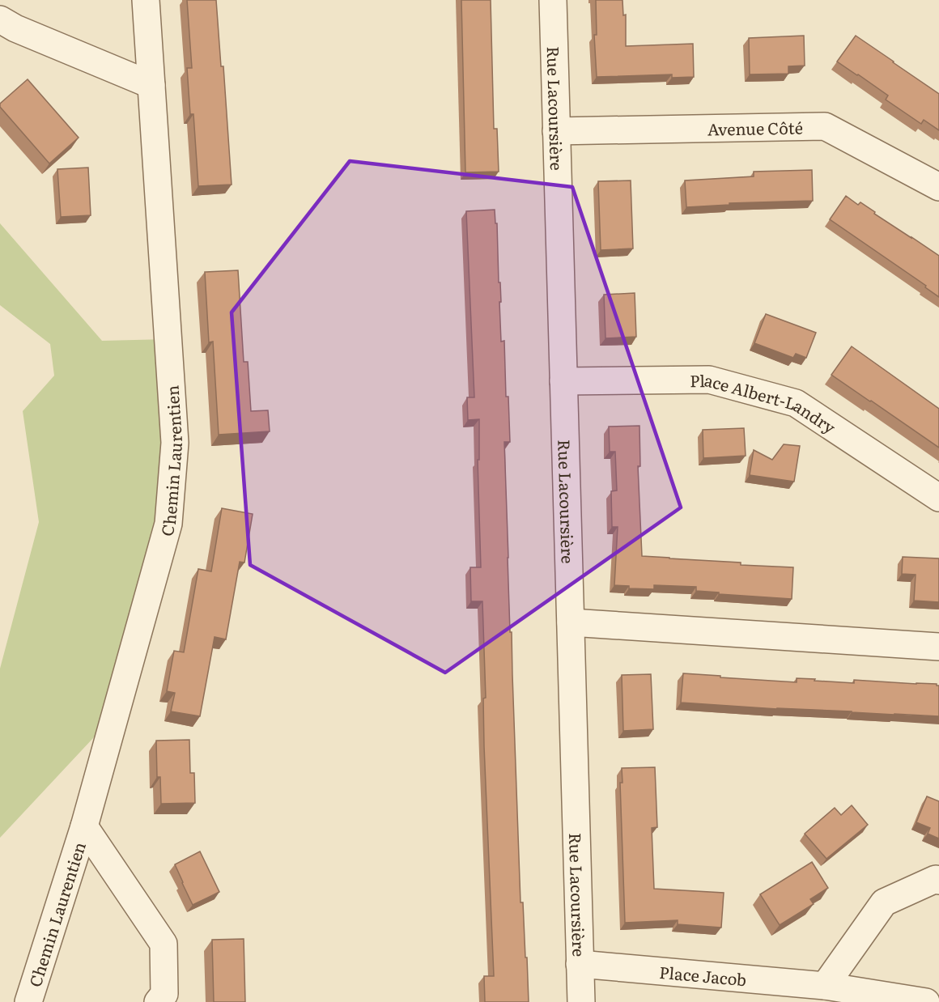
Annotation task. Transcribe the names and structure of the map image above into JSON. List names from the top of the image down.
{
  "streets": {
    "street": [
      "Rue Lacoursière",
      "Avenue Côté",
      "Place Albert-Landry",
      "Chemin Laurentien",
      "Place Jacob"
    ]
  },
  "crossings": [
    ["Rue Lacoursière", "Avenue Côté"],
    ["Rue Lacoursière", "Place Albert-Landry"],
    ["Rue Lacoursière", "Place Jacob"]
  ]
}
